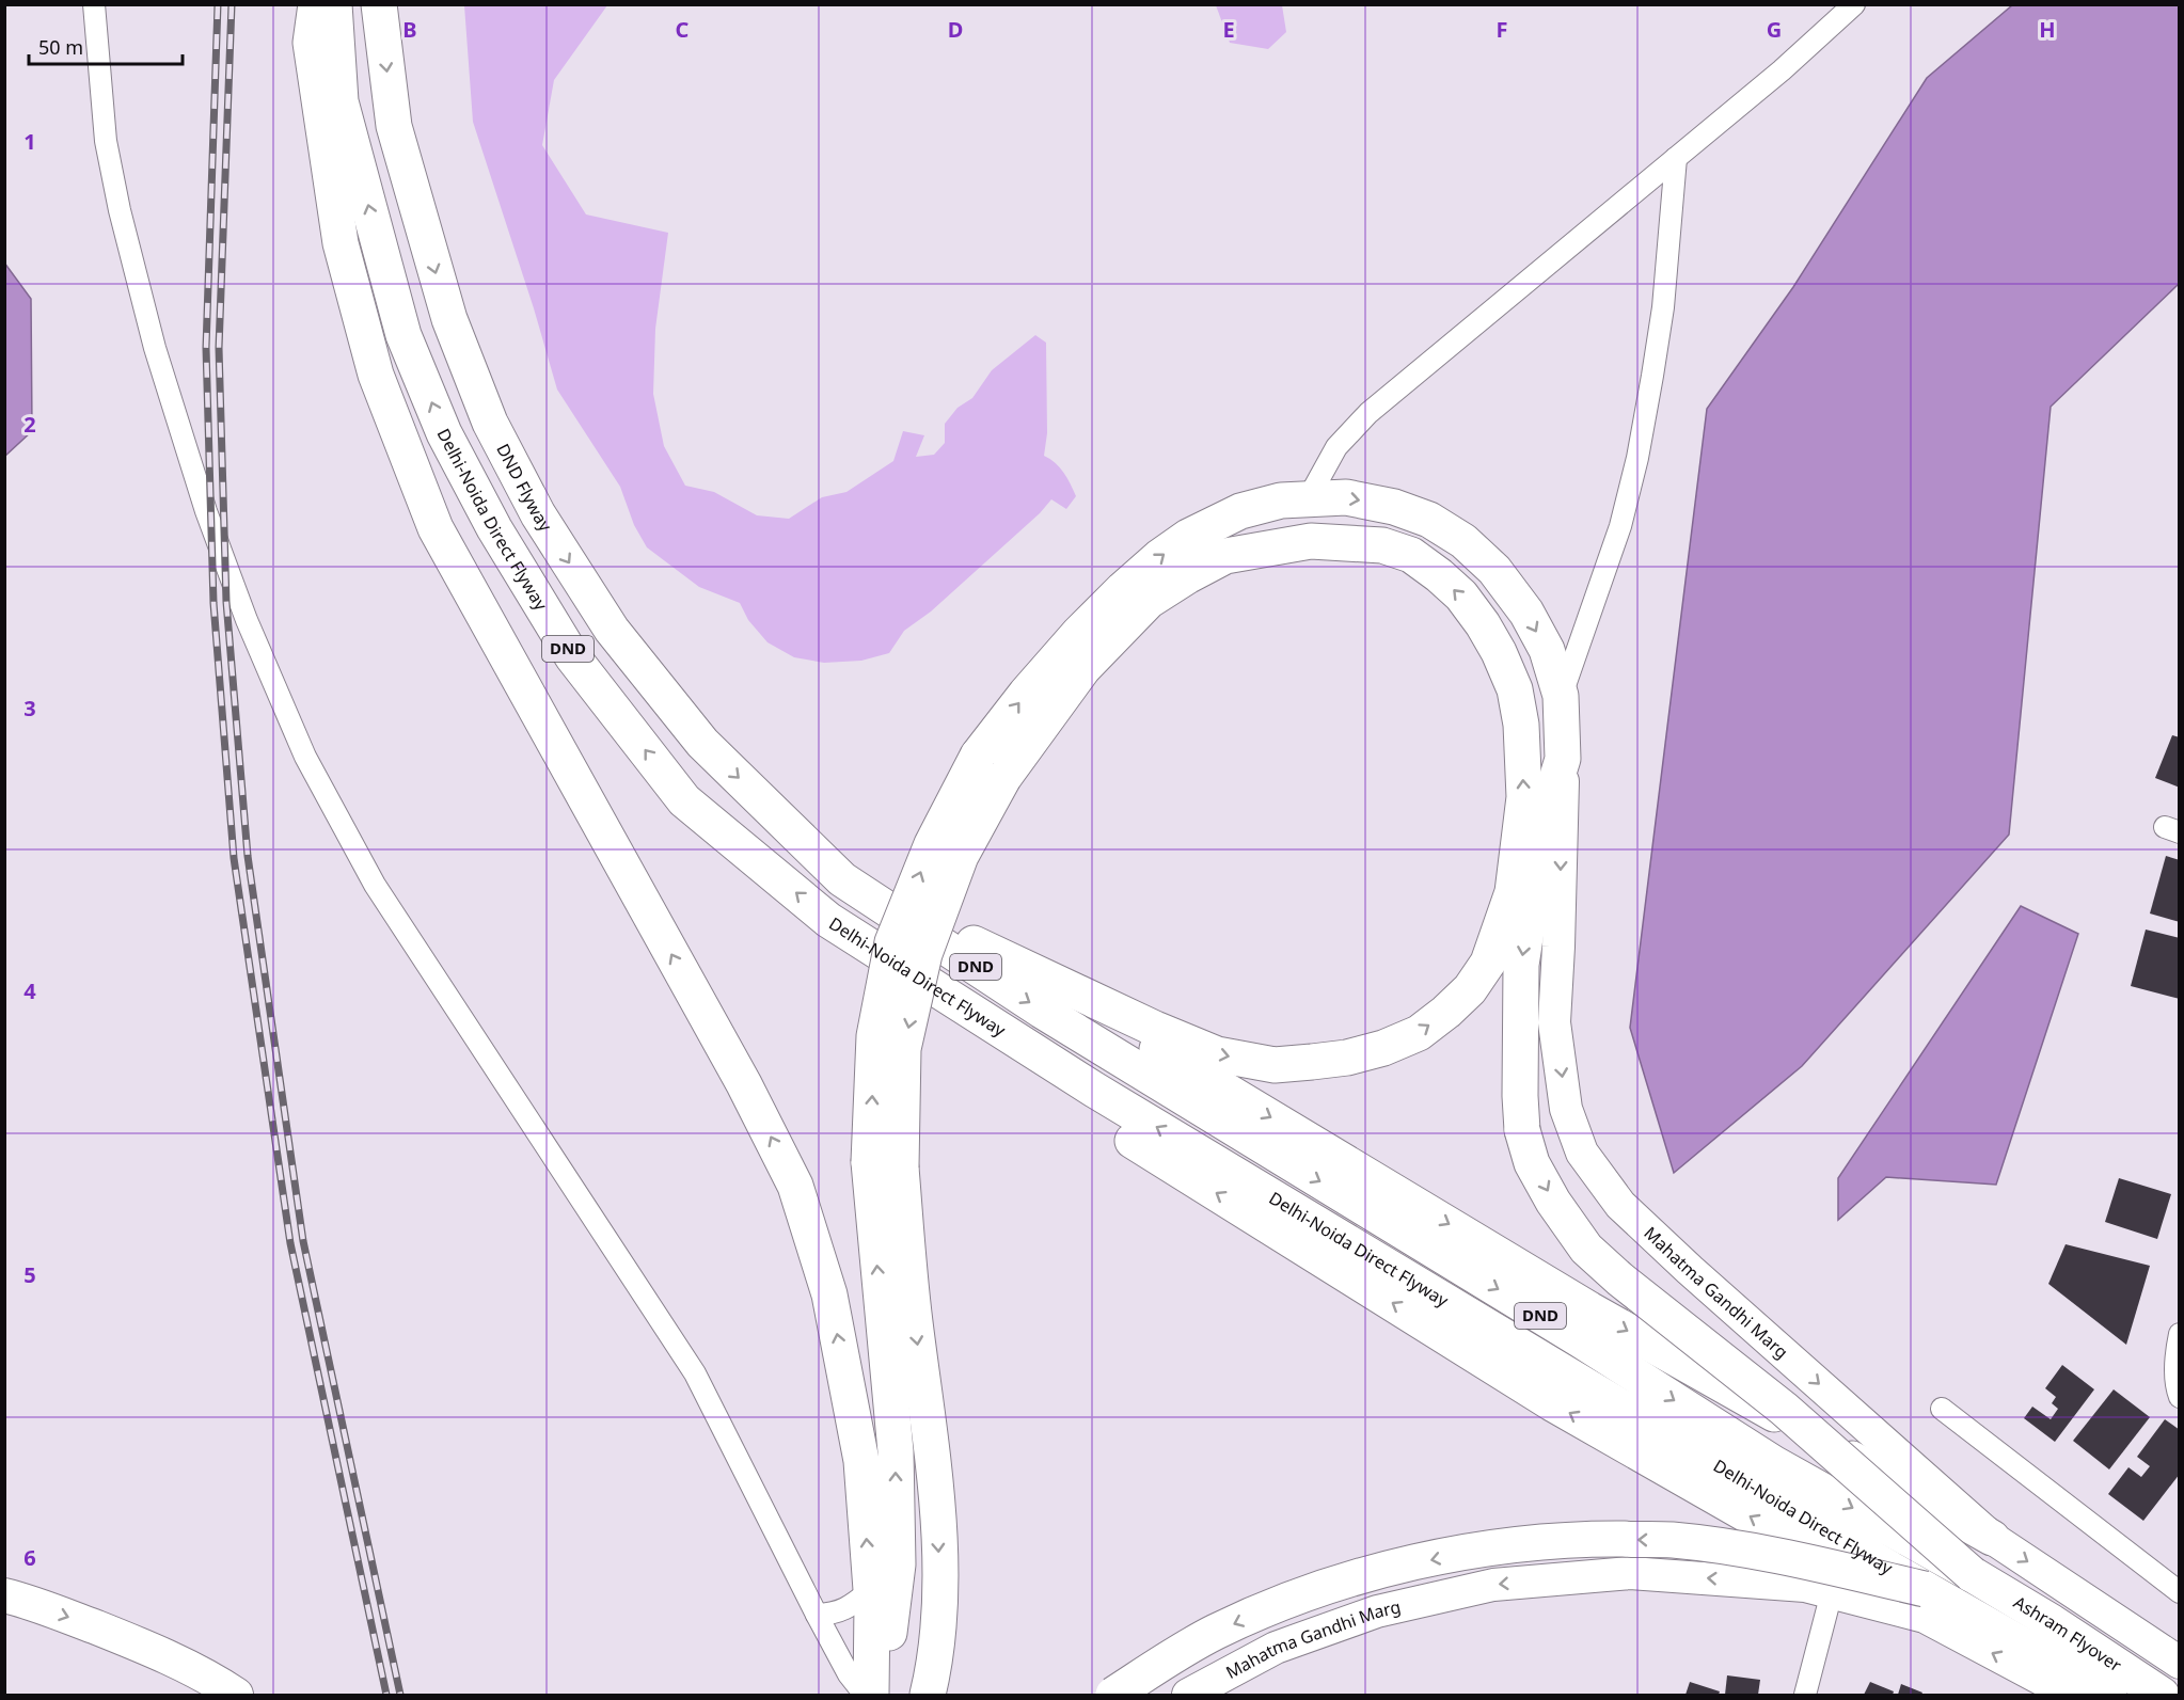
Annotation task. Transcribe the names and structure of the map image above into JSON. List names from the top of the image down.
{
  "streets": {
    "highway": [
      "DND Flyway",
      "Delhi-Noida Direct Flyway",
      "DND",
      "Ashram Flyover"
    ],
    "main road": ["Mahatma Gandhi Marg"]
  },
  "crossings": [
    ["DND Flyway", "Delhi-Noida Direct Flyway"],
    ["Delhi-Noida Direct Flyway", "Mahatma Gandhi Marg"],
    ["Delhi-Noida Direct Flyway", "Ashram Flyover"],
    ["Mahatma Gandhi Marg", "Ashram Flyover"]
  ],
  "scale_bar": "50 m",
  "grid": {
    "columns": [
      "B",
      "C",
      "D",
      "E",
      "F",
      "G",
      "H"
    ],
    "rows": [
      "1",
      "2",
      "3",
      "4",
      "5",
      "6"
    ]
  }
}
